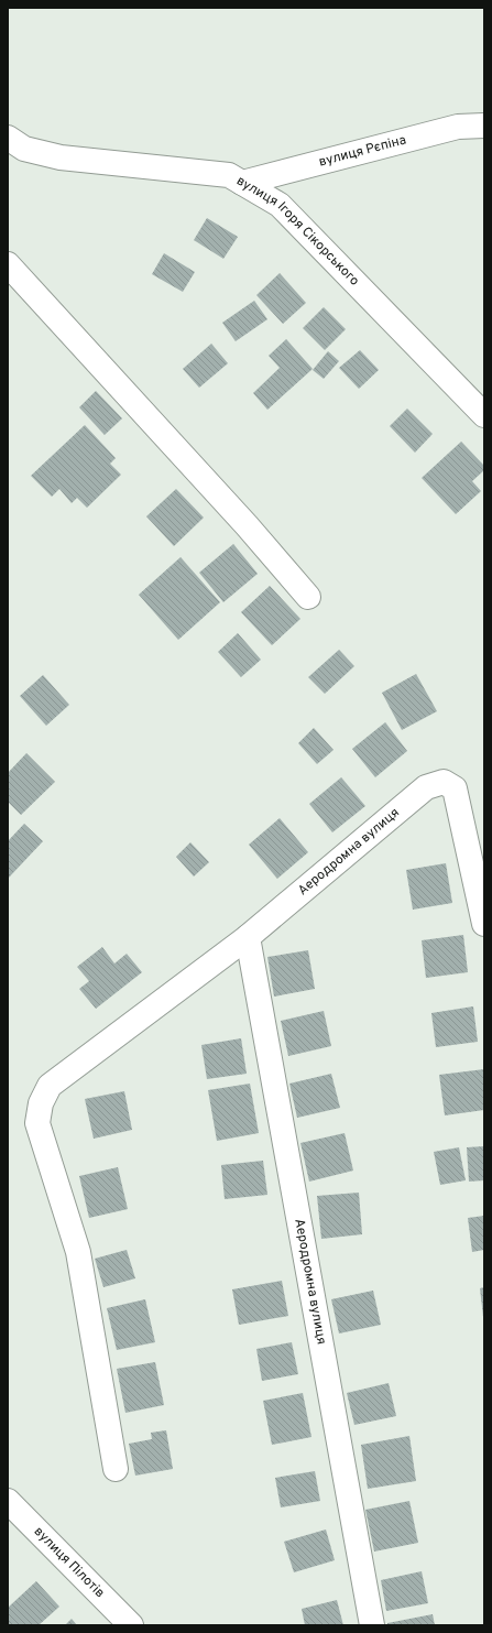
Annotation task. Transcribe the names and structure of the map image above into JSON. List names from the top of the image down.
{
  "streets": {
    "street": [
      "вулиця Рєпіна",
      "вулиця Ігоря Сікорського",
      "Аеродромна вулиця",
      "вулиця Пілотів"
    ]
  },
  "crossings": [
    ["вулиця Рєпіна", "вулиця Ігоря Сікорського"]
  ]
}
